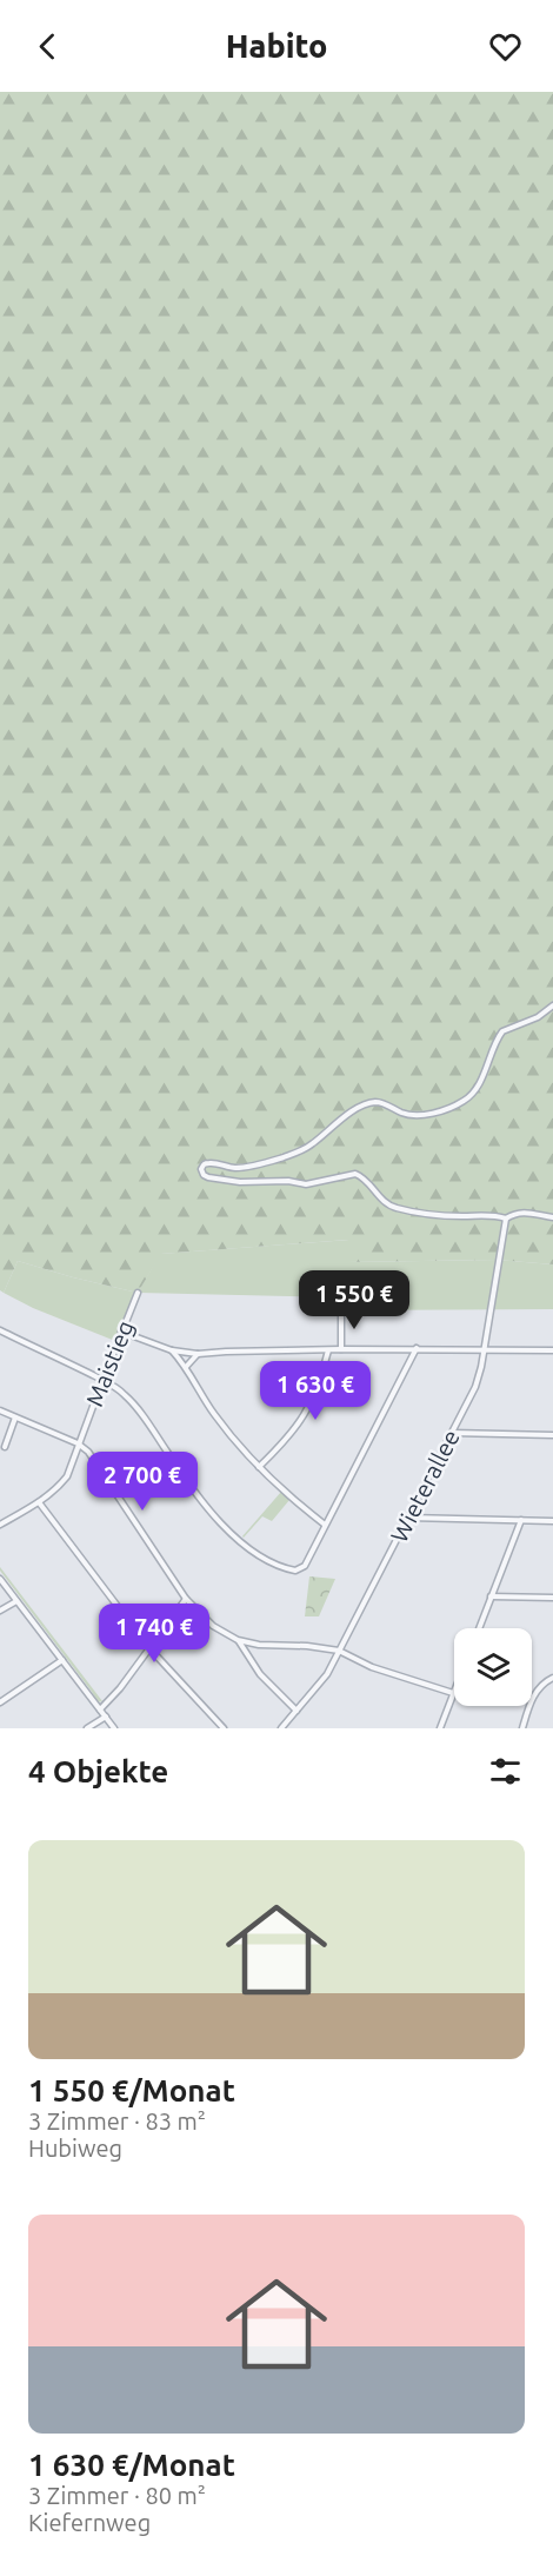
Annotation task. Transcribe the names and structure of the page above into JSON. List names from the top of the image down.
{
  "streets": {
    "street": ["Maistieg", "Wieterallee"]
  },
  "page": {
    "header": "Habito",
    "price": [
      "1 550 €",
      "1 630 €",
      "2 700 €",
      "1 740 €"
    ],
    "heading": "4 Objekte",
    "list": [
      {
        "name": "1 550 €/Monat",
        "note": "3 Zimmer · 83 m² · Hubiweg"
      },
      {
        "name": "1 630 €/Monat",
        "note": "3 Zimmer · 80 m² · Kiefernweg"
      }
    ]
  }
}
